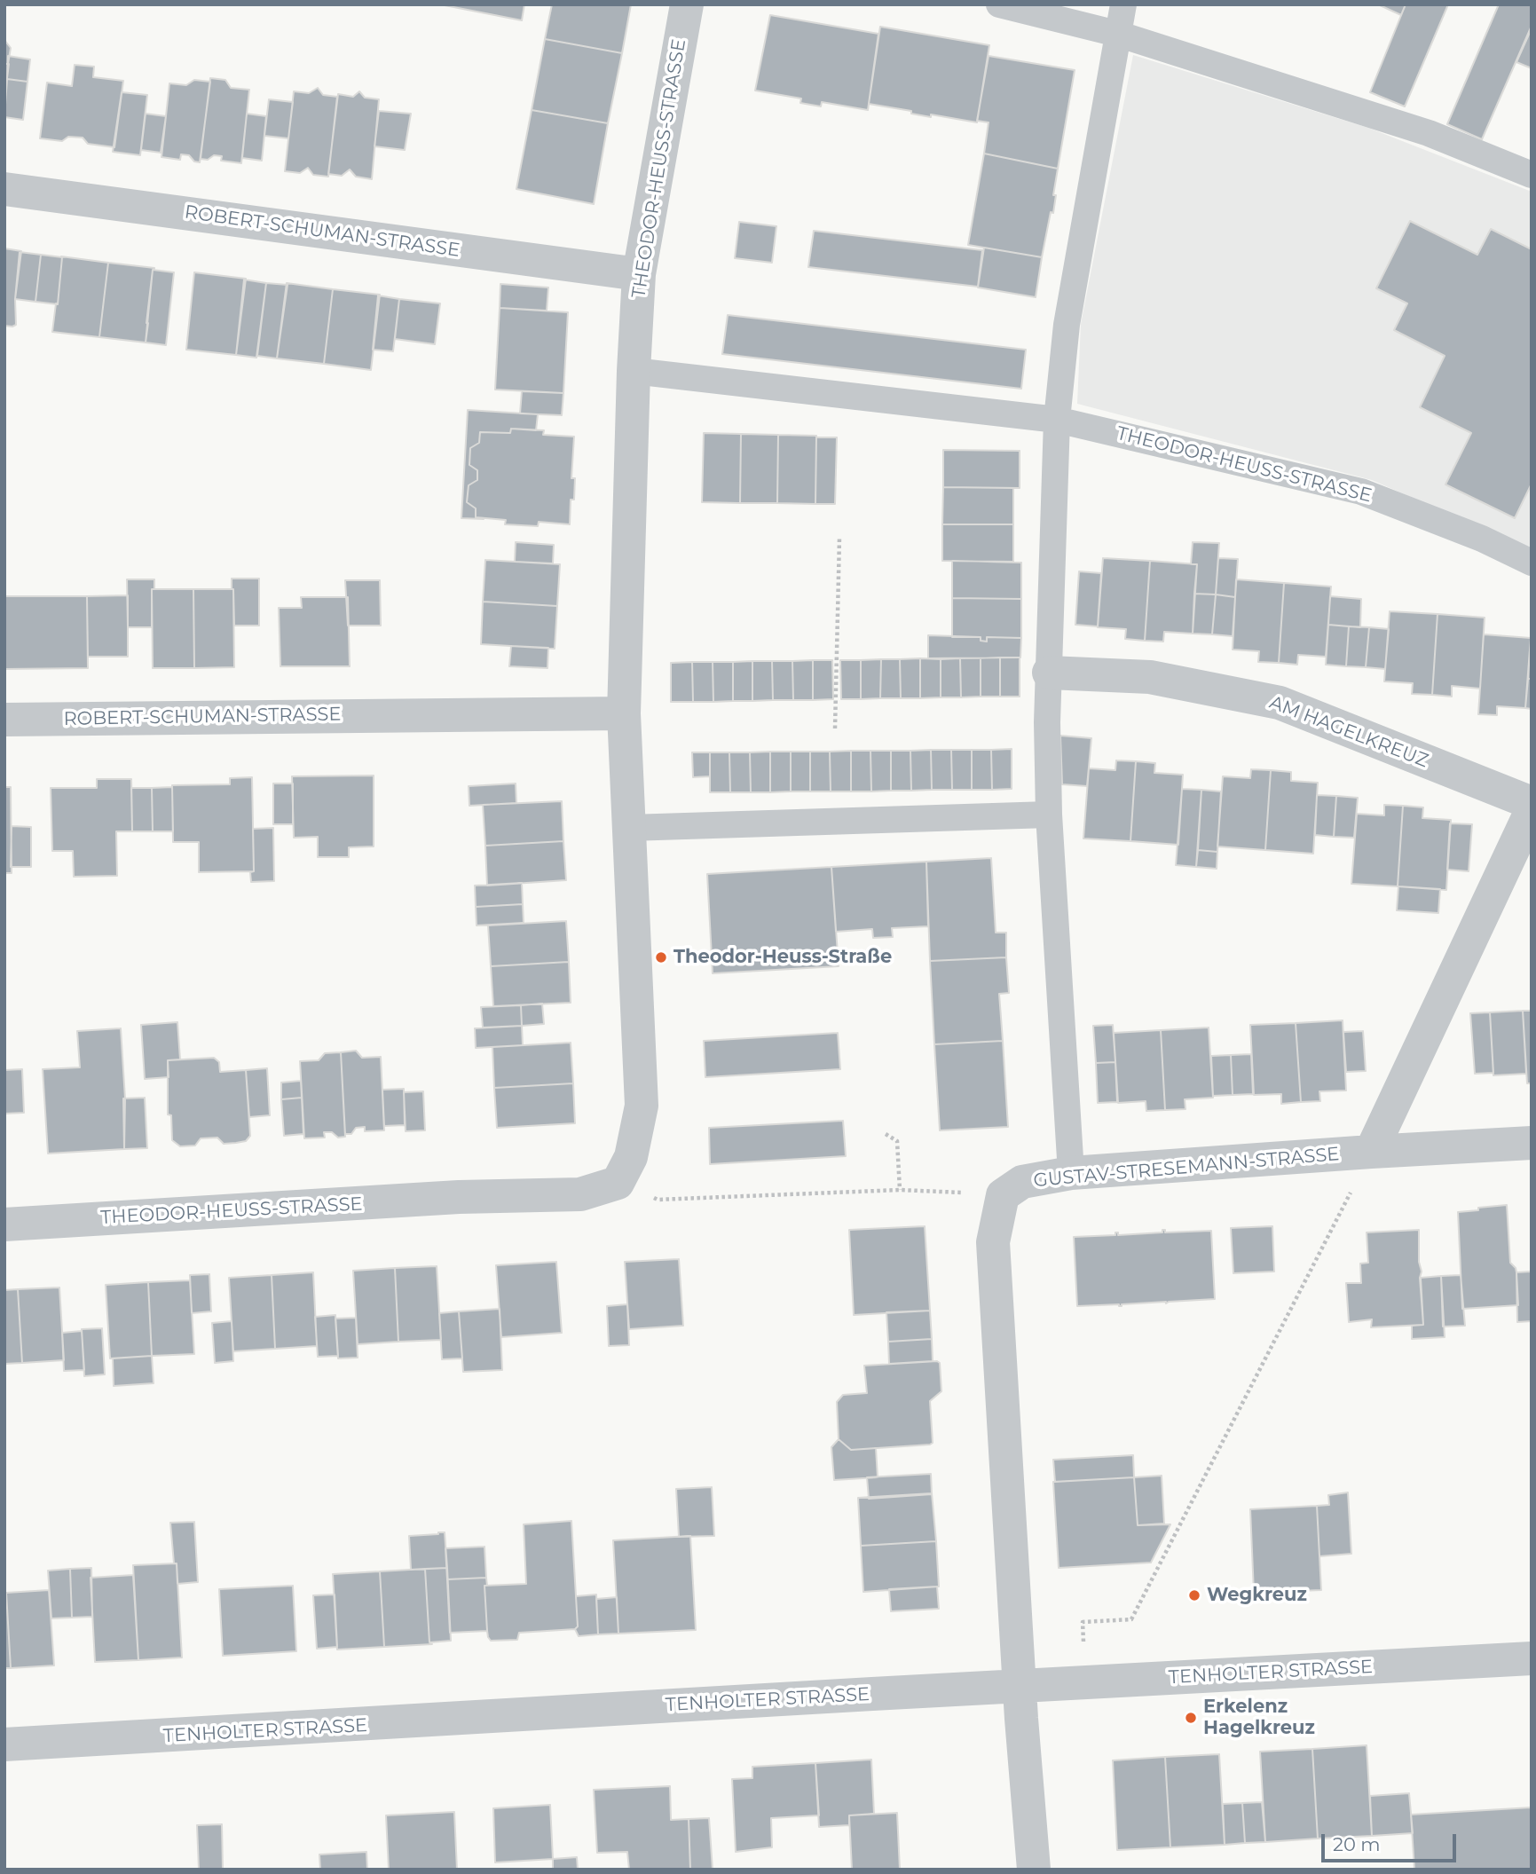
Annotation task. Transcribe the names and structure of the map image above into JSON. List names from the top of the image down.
{
  "streets": {
    "street": [
      "THEODOR-HEUSS-STRASSE",
      "ROBERT-SCHUMAN-STRASSE",
      "AM HAGELKREUZ",
      "GUSTAV-STRESEMANN-STRASSE",
      "TENHOLTER STRASSE"
    ]
  },
  "crossings": [
    ["THEODOR-HEUSS-STRASSE", "ROBERT-SCHUMAN-STRASSE"]
  ],
  "places": ["Theodor-Heuss-Straße", "Wegkreuz", "Erkelenz Hagelkreuz"],
  "scale_bar": "20 m"
}
